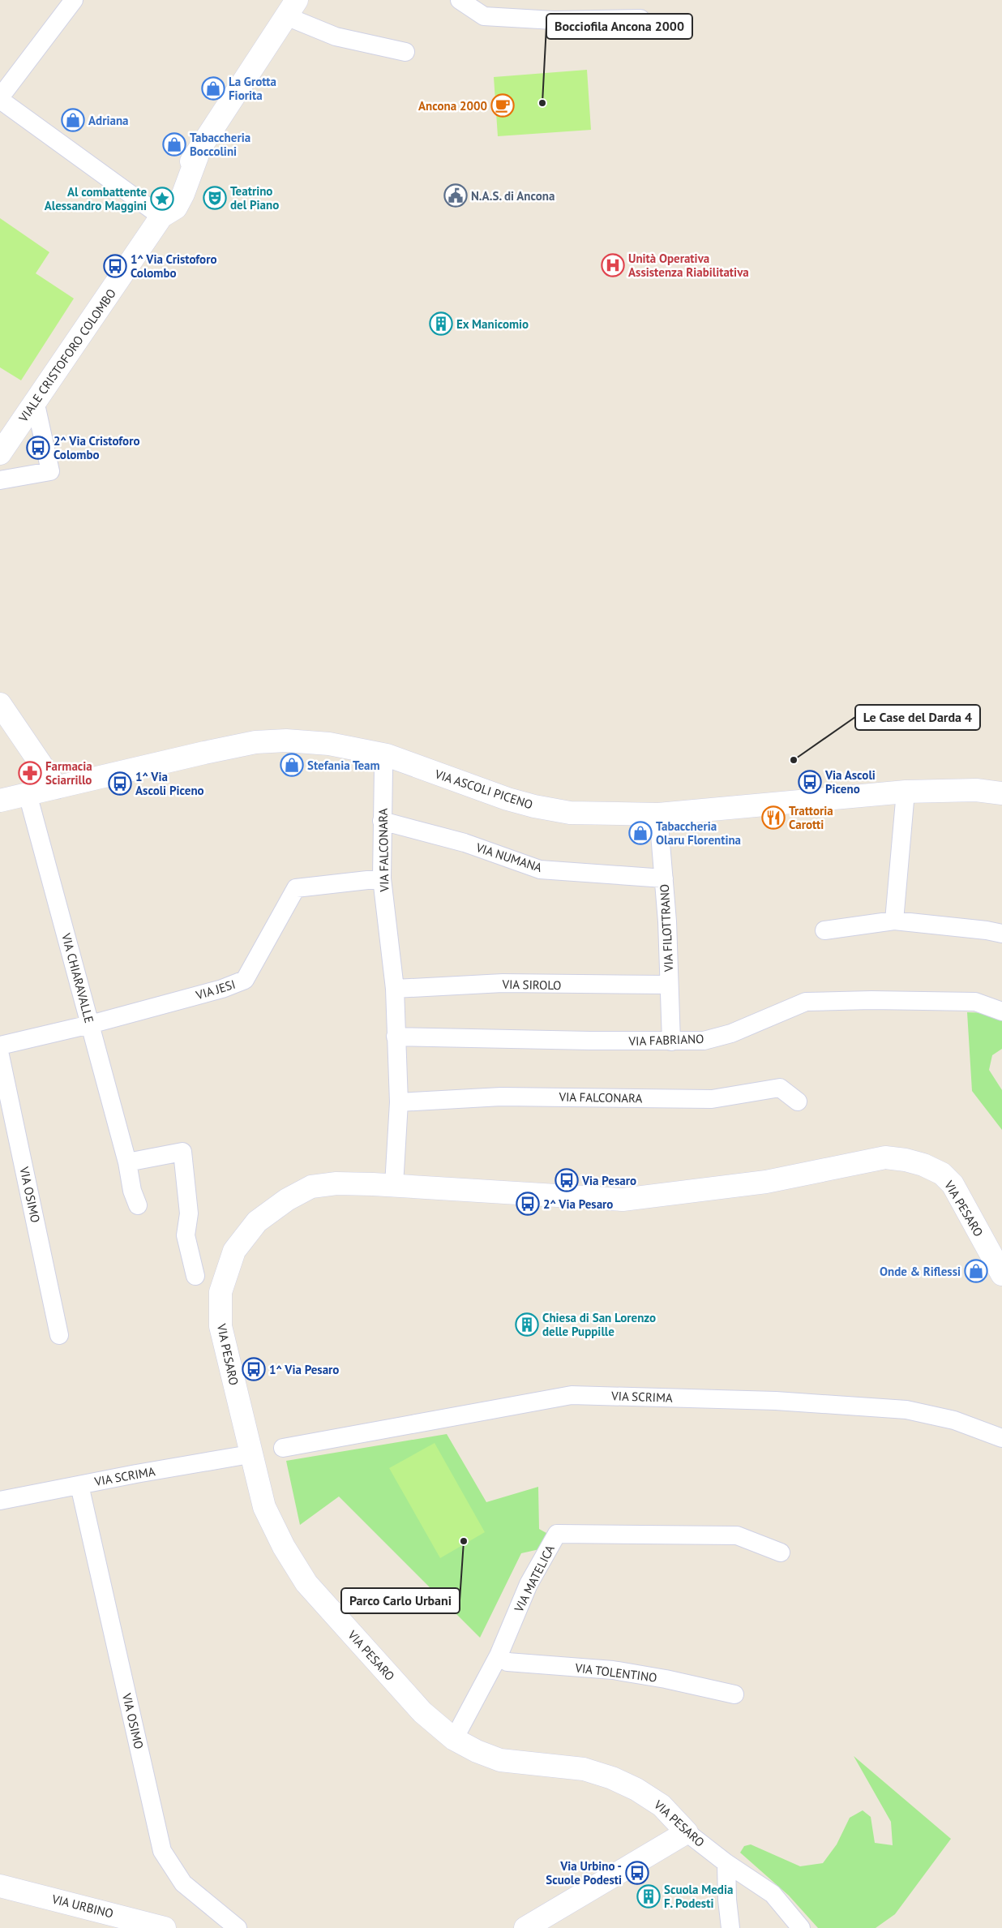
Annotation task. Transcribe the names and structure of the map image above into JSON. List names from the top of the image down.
{
  "streets": {
    "street": [
      "VIALE CRISTOFORO COLOMBO",
      "VIA ASCOLI PICENO",
      "VIA FALCONARA",
      "VIA NUMANA",
      "VIA FILOTTRANO",
      "VIA CHIARAVALLE",
      "VIA SIROLO",
      "VIA JESI",
      "VIA FABRIANO",
      "VIA OSIMO",
      "VIA PESARO",
      "VIA SCRIMA",
      "VIA MATELICA",
      "VIA TOLENTINO",
      "VIA URBINO"
    ]
  },
  "crossings": [
    ["VIA ASCOLI PICENO", "VIA FILOTTRANO"],
    ["VIA ASCOLI PICENO", "VIA CHIARAVALLE"],
    ["VIA FALCONARA", "VIA NUMANA"],
    ["VIA FALCONARA", "VIA SIROLO"],
    ["VIA FALCONARA", "VIA JESI"],
    ["VIA FALCONARA", "VIA FABRIANO"],
    ["VIA FALCONARA", "VIA PESARO"],
    ["VIA NUMANA", "VIA FILOTTRANO"],
    ["VIA FILOTTRANO", "VIA SIROLO"],
    ["VIA FILOTTRANO", "VIA FABRIANO"],
    ["VIA CHIARAVALLE", "VIA JESI"],
    ["VIA OSIMO", "VIA SCRIMA"],
    ["VIA PESARO", "VIA SCRIMA"],
    ["VIA PESARO", "VIA MATELICA"],
    ["VIA MATELICA", "VIA TOLENTINO"]
  ],
  "places": {
    "shop": [
      "La Grotta Fiorita",
      "Adriana",
      "Tabaccheria Boccolini",
      "Stefania Team",
      "Tabaccheria Olaru Florentina",
      "Onde & Riflessi"
    ],
    "other": ["Bocciofila Ancona 2000", "Le Case del Darda 4", "Parco Carlo Urbani"],
    "cafe": ["Ancona 2000"],
    "public building": ["N.A.S. di Ancona"],
    "theatre": ["Teatrino del Piano"],
    "place": ["Al combattente Alessandro Maggini"],
    "hospital": ["Unità Operativa Assistenza Riabilitativa"],
    "bus stop": [
      "1^ Via Cristoforo Colombo",
      "2^ Via Cristoforo Colombo",
      "Via Ascoli Piceno",
      "1^ Via Ascoli Piceno",
      "Via Pesaro",
      "2^ Via Pesaro",
      "1^ Via Pesaro",
      "Via Urbino - Scuole Podesti"
    ],
    "building": ["Ex Manicomio", "Chiesa di San Lorenzo delle Puppille", "Scuola Media F. Podesti"],
    "pharmacy": ["Farmacia Sciarrillo"],
    "restaurant": ["Trattoria Carotti"]
  }
}
